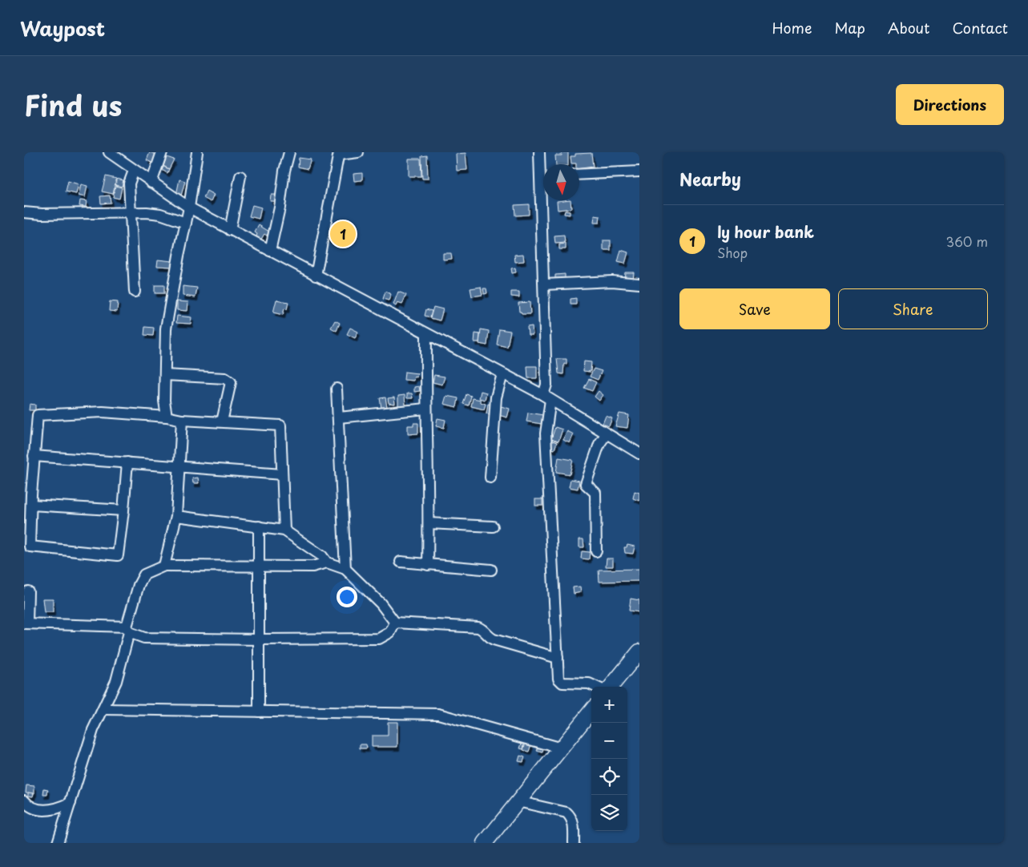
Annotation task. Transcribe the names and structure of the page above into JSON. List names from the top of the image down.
{
  "north": "bottom",
  "page": {
    "header": "Waypost",
    "nav": [
      "Home",
      "Map",
      "About",
      "Contact"
    ],
    "title": "Find us",
    "buttons": [
      "Directions",
      ["Save", "Share"]
    ],
    "heading": "Nearby",
    "list": [
      {
        "mark": "1",
        "name": "ly hour bank",
        "note": "Shop",
        "value": "360 m"
      }
    ],
    "pins": "1",
    "map_buttons": ["+", "−"]
  }
}
